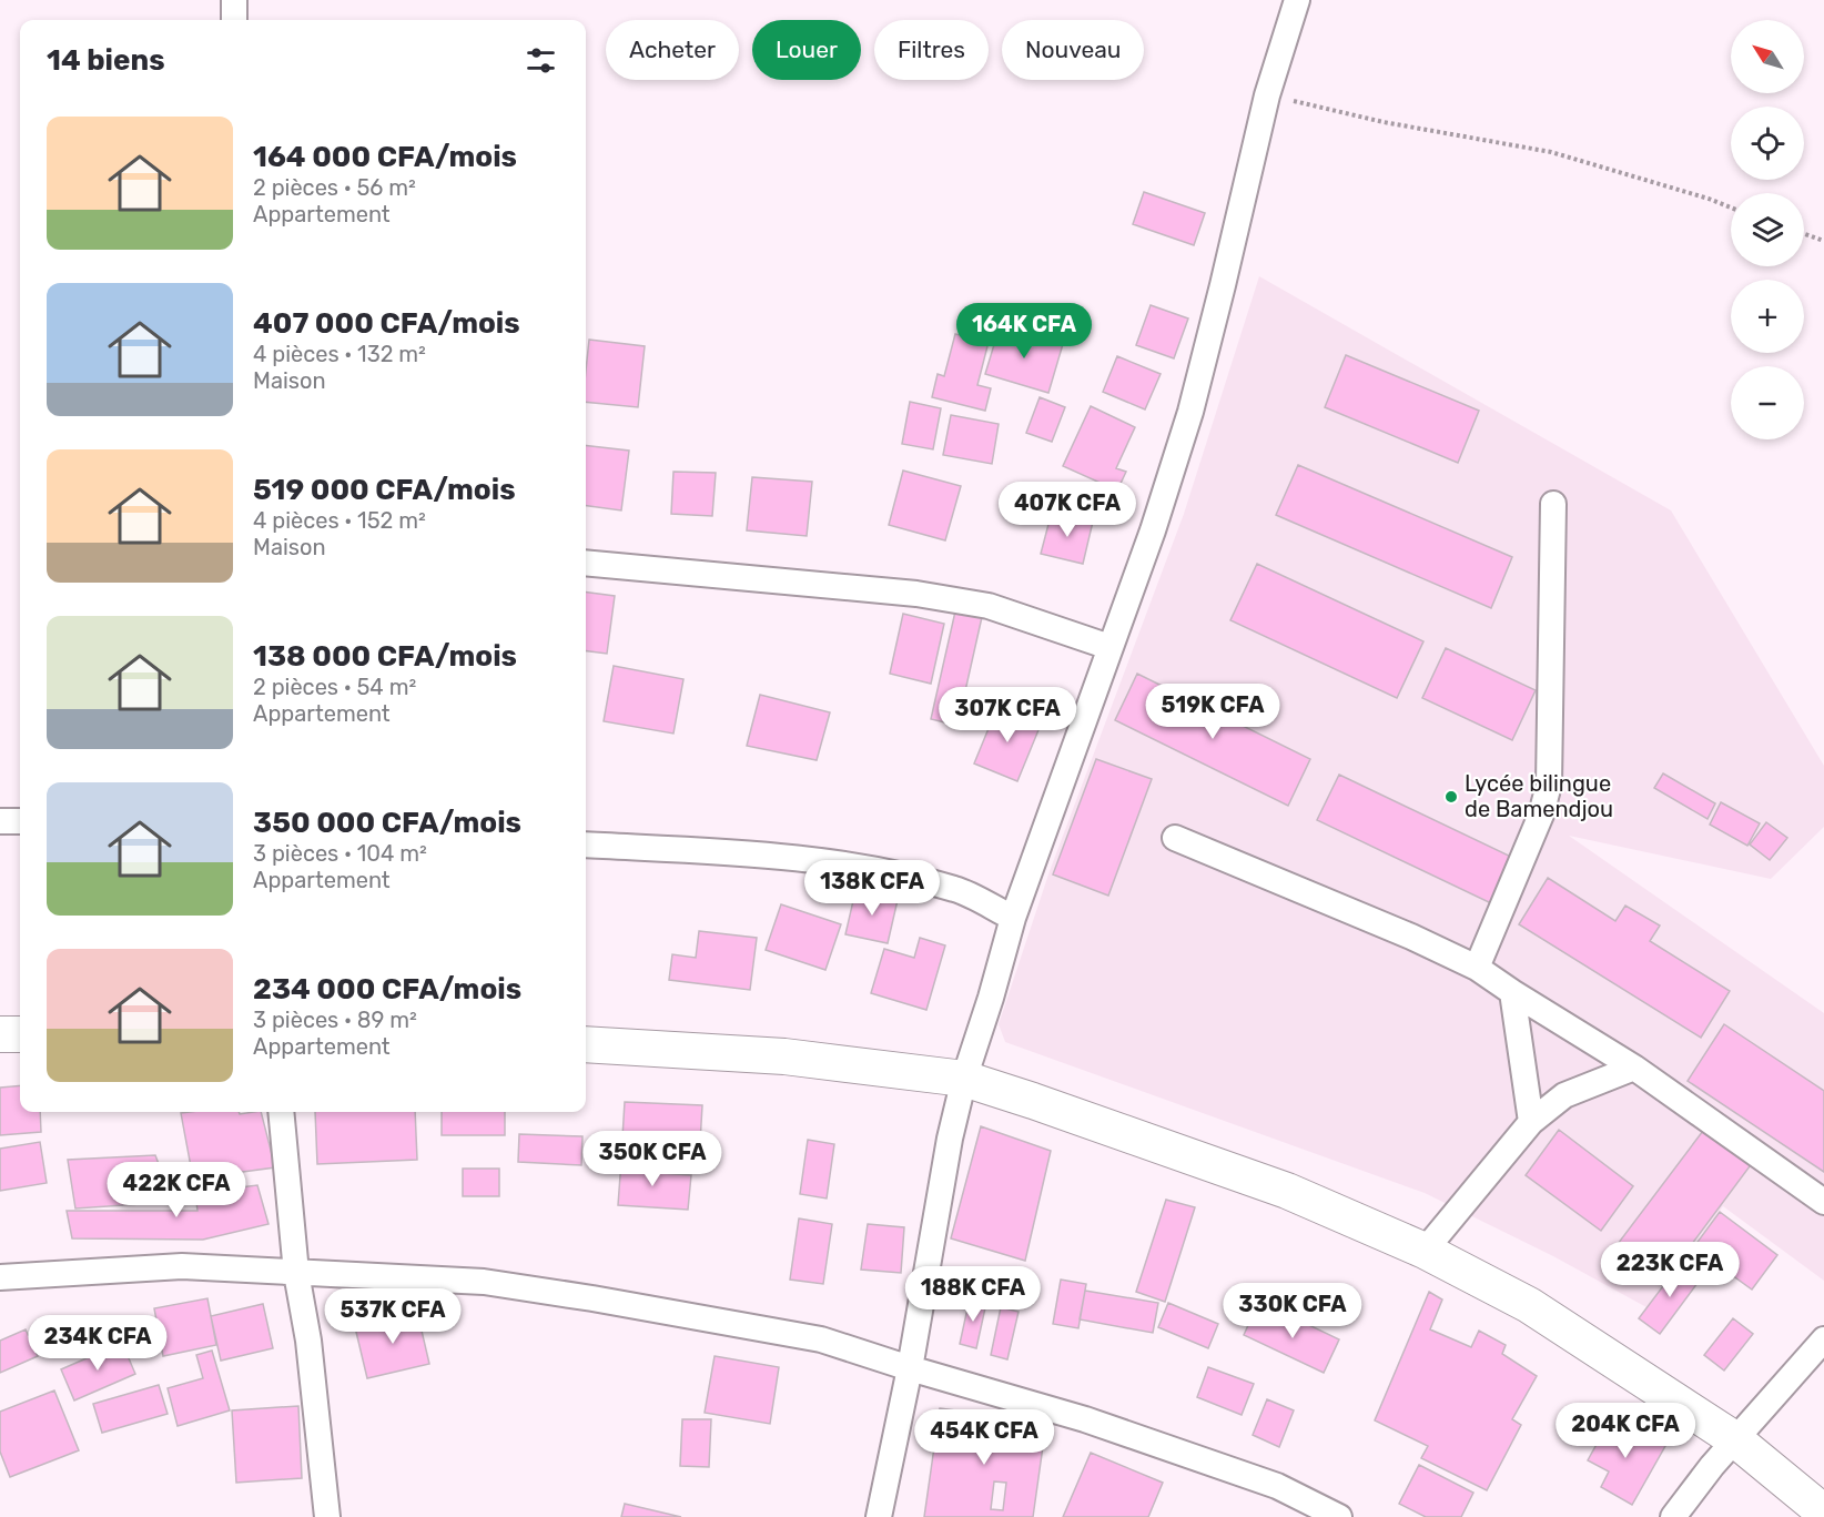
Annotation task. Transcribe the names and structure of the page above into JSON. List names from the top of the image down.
{
  "places": ["Lycée bilingue de Bamendjou"],
  "north": "top left",
  "page": {
    "map_buttons": ["+", "−"],
    "chip": [
      "Acheter",
      "Louer",
      "Filtres",
      "Nouveau"
    ],
    "heading": "14 biens",
    "list": [
      {
        "name": "164 000 CFA/mois",
        "note": "2 pièces · 56 m² · Appartement"
      },
      {
        "name": "407 000 CFA/mois",
        "note": "4 pièces · 132 m² · Maison"
      },
      {
        "name": "519 000 CFA/mois",
        "note": "4 pièces · 152 m² · Maison"
      },
      {
        "name": "138 000 CFA/mois",
        "note": "2 pièces · 54 m² · Appartement"
      },
      {
        "name": "350 000 CFA/mois",
        "note": "3 pièces · 104 m² · Appartement"
      },
      {
        "name": "234 000 CFA/mois",
        "note": "3 pièces · 89 m² · Appartement"
      }
    ],
    "price": [
      "164K CFA",
      "407K CFA",
      "519K CFA",
      "307K CFA",
      "138K CFA",
      "350K CFA",
      "422K CFA",
      "223K CFA",
      "188K CFA",
      "330K CFA",
      "537K CFA",
      "234K CFA",
      "204K CFA",
      "454K CFA"
    ]
  }
}
